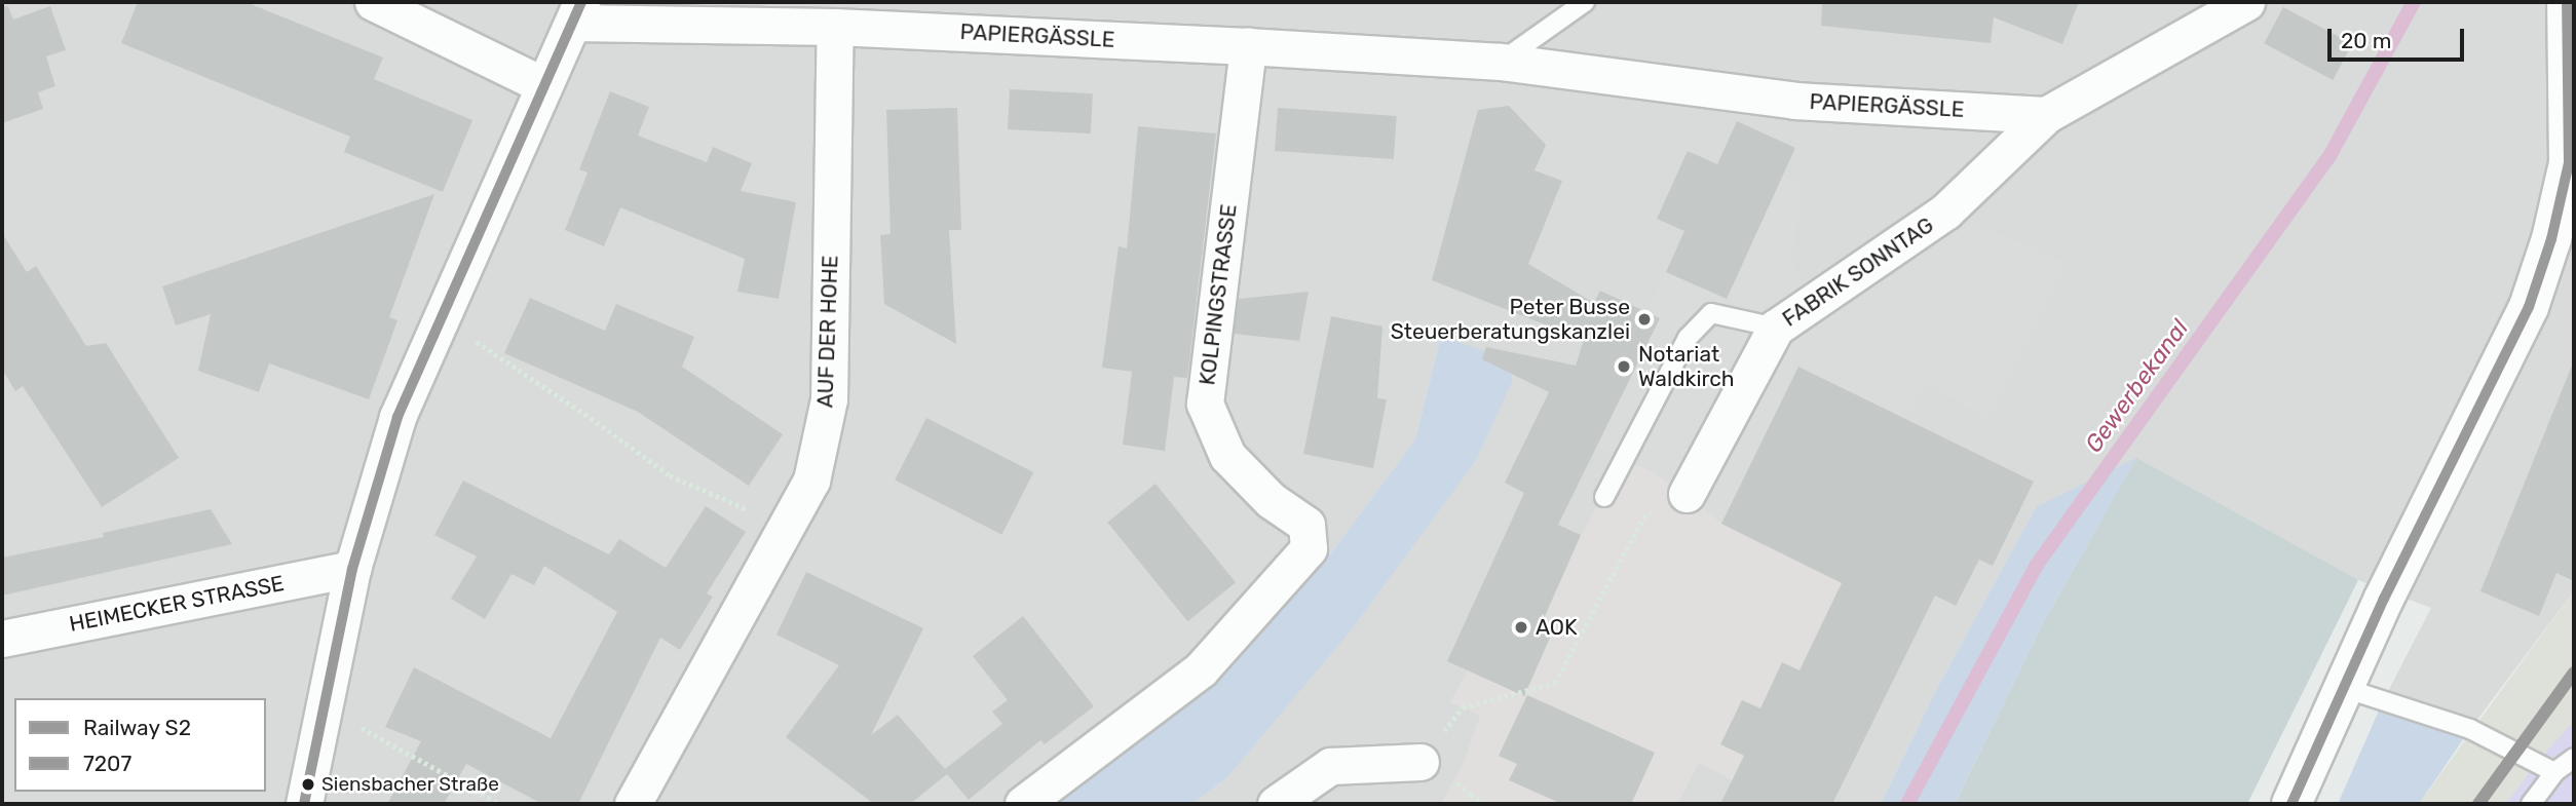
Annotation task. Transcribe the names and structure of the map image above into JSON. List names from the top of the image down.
{
  "streets": {
    "street": [
      "PAPIERGÄSSLE",
      "FABRIK SONNTAG",
      "KOLPINGSTRASSE",
      "AUF DER HOHE",
      "HEIMECKER STRASSE"
    ]
  },
  "crossings": [
    ["PAPIERGÄSSLE", "FABRIK SONNTAG"],
    ["PAPIERGÄSSLE", "KOLPINGSTRASSE"],
    ["PAPIERGÄSSLE", "AUF DER HOHE"]
  ],
  "water": ["Gewerbekanal"],
  "places": [
    "Peter Busse Steuerberatungskanzlei",
    "Notariat Waldkirch",
    "AOK",
    "Siensbacher Straße"
  ],
  "lines": ["transit line 7207", "rail line S2"],
  "legend": ["Railway S2", "7207"],
  "scale_bar": "20 m"
}
